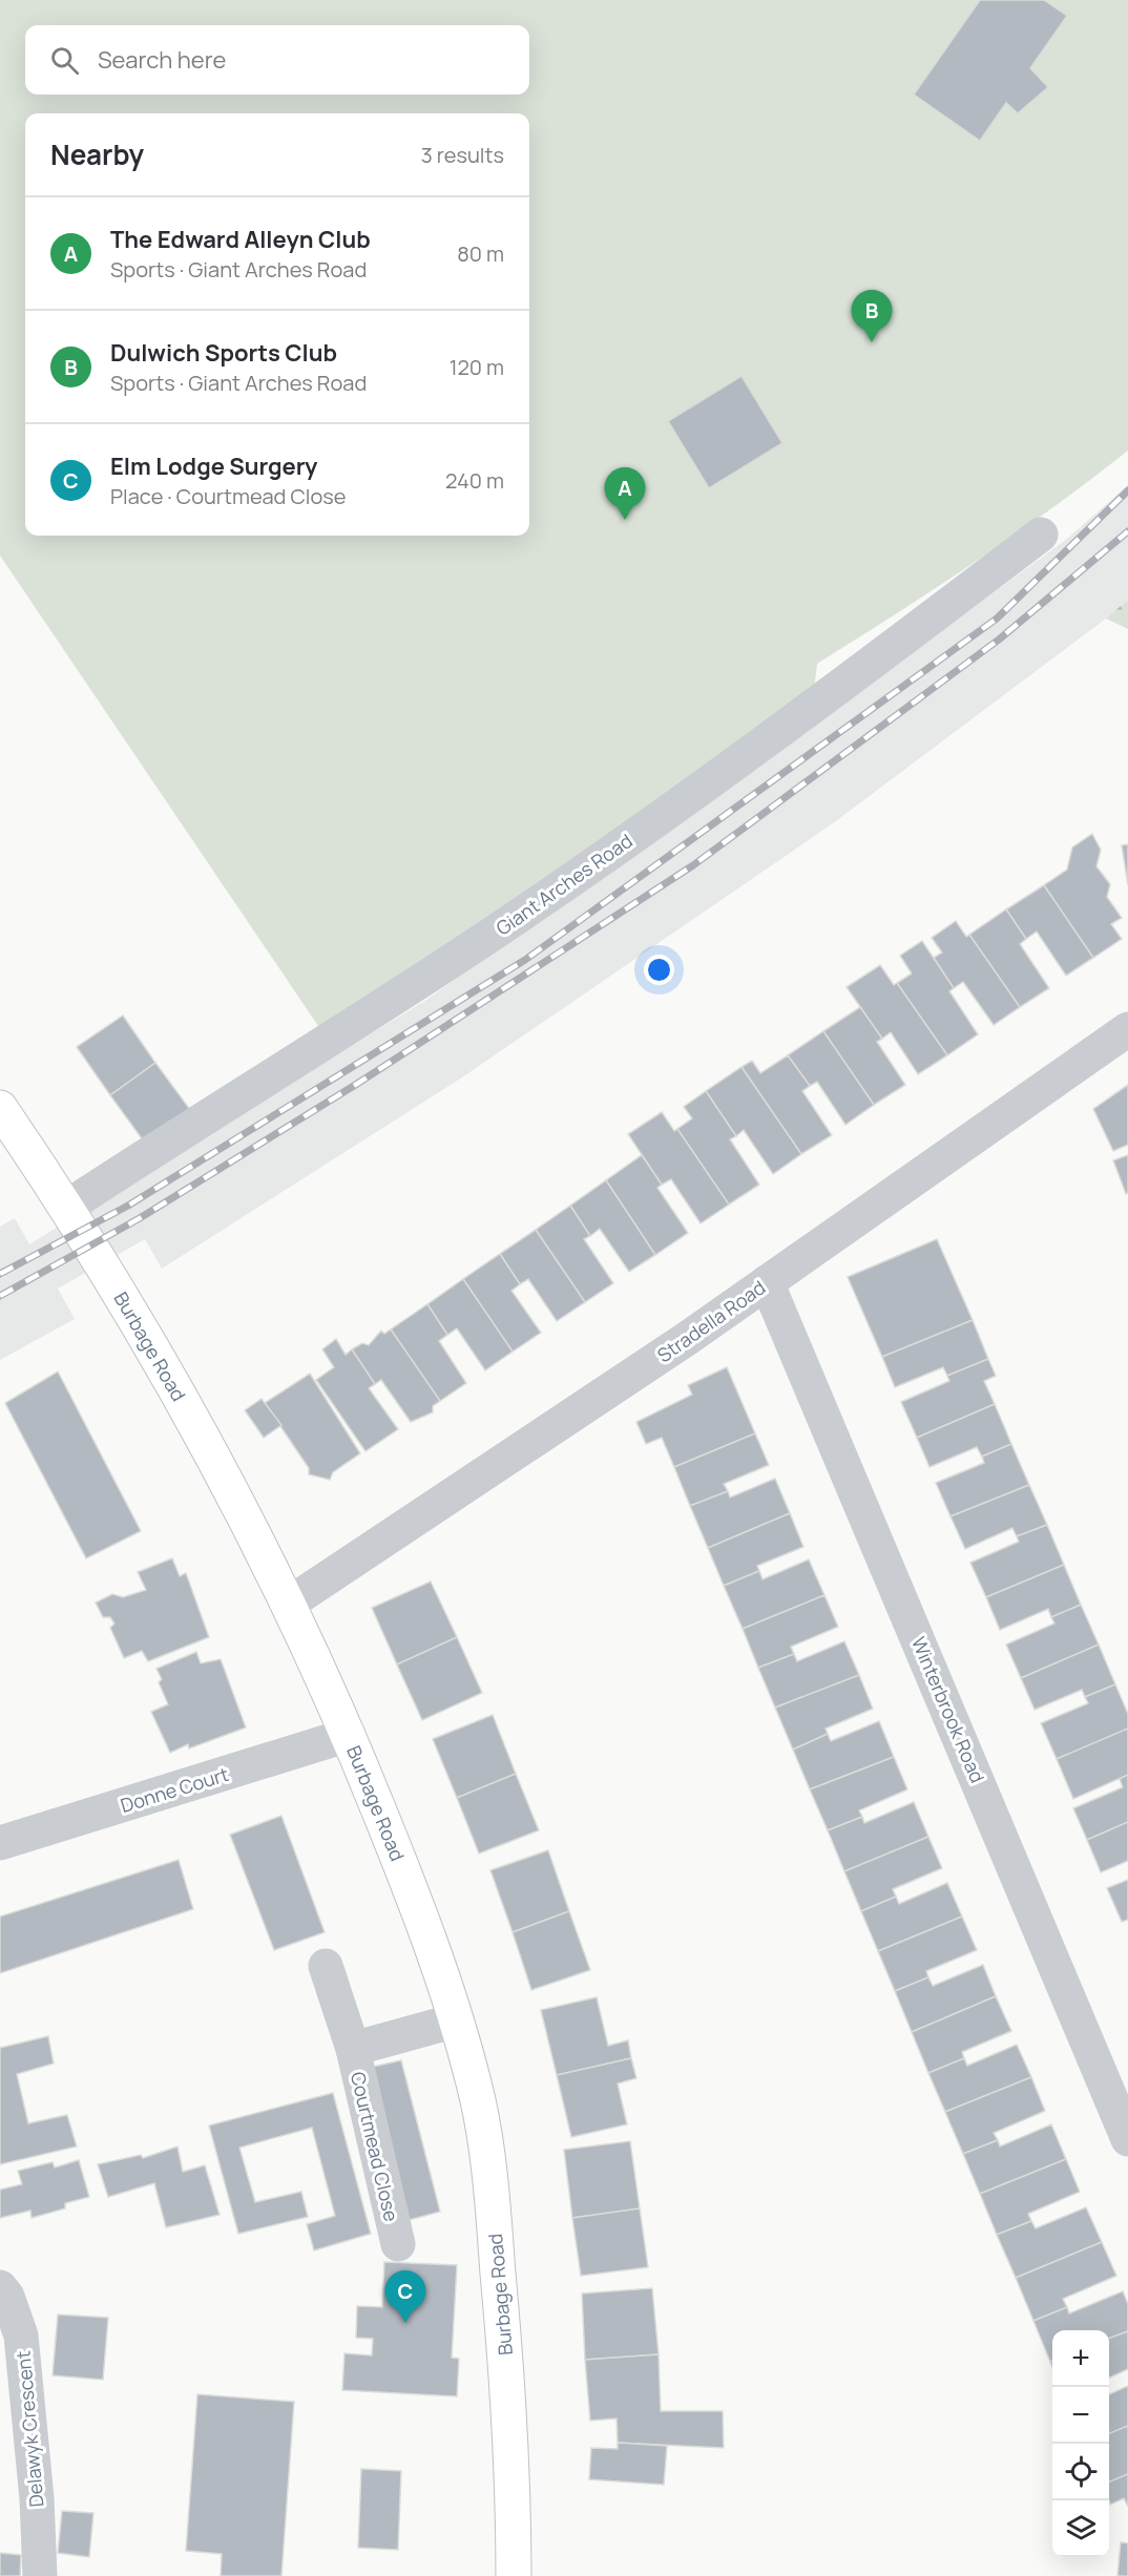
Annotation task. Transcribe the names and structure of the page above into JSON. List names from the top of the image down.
{
  "streets": {
    "street": [
      "Giant Arches Road",
      "Stradella Road",
      "Burbage Road",
      "Winterbrook Road",
      "Donne Court",
      "Courtmead Close",
      "Delawyk Crescent"
    ]
  },
  "crossings": [
    ["Giant Arches Road", "Burbage Road"],
    ["Stradella Road", "Burbage Road"],
    ["Stradella Road", "Winterbrook Road"],
    ["Burbage Road", "Donne Court"],
    ["Burbage Road", "Courtmead Close"]
  ],
  "page": {
    "search": "Search here",
    "heading": ["Nearby", "3 results"],
    "list": [
      {
        "mark": "A",
        "name": "The Edward Alleyn Club",
        "note": "Sports · Giant Arches Road",
        "value": "80 m"
      },
      {
        "mark": "B",
        "name": "Dulwich Sports Club",
        "note": "Sports · Giant Arches Road",
        "value": "120 m"
      },
      {
        "mark": "C",
        "name": "Elm Lodge Surgery",
        "note": "Place · Courtmead Close",
        "value": "240 m"
      }
    ],
    "pins": ["B", "A", "C"],
    "map_buttons": ["+", "−"]
  }
}
